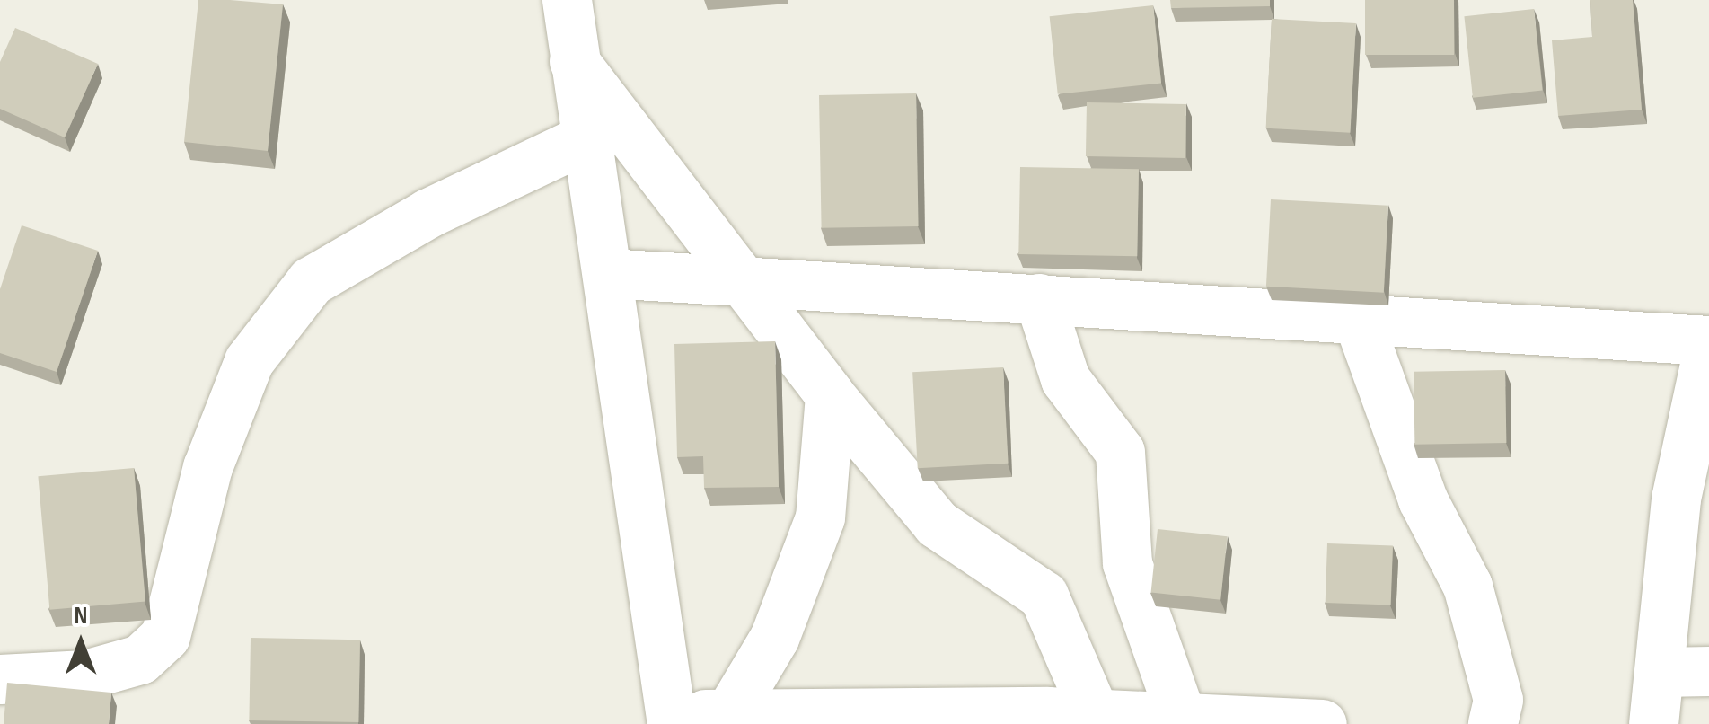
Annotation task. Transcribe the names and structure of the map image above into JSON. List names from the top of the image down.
{
  "north": "top"
}
